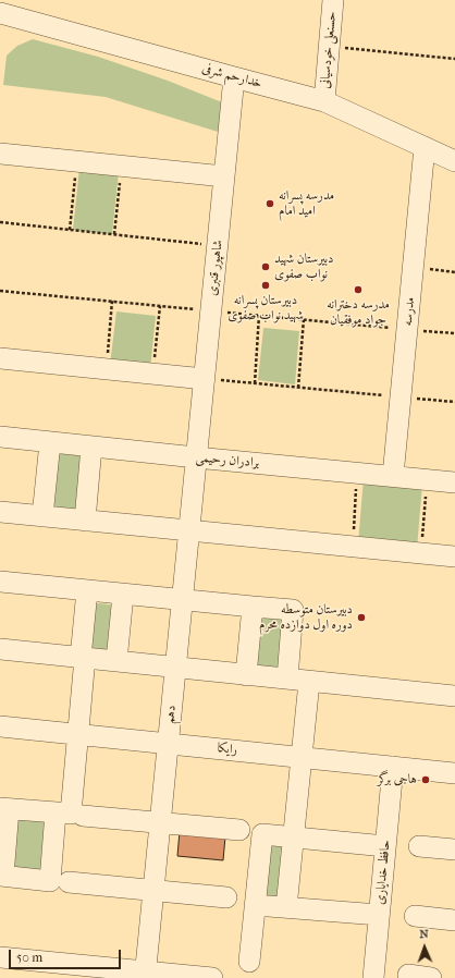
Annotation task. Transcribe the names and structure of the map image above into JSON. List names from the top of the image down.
{
  "streets": {
    "street": [
      "حسنعلی خودسیانی",
      "خدارحم شرفی",
      "شاهپور قنبری",
      "مدرسه",
      "برادران رحیمی",
      "دهم",
      "رایکا",
      "حافظ خدایاری"
    ]
  },
  "crossings": [
    ["حسنعلی خودسیانی", "خدارحم شرفی"],
    ["خدارحم شرفی", "شاهپور قنبری"],
    ["خدارحم شرفی", "مدرسه"],
    ["شاهپور قنبری", "برادران رحیمی"],
    ["شاهپور قنبری", "دهم"],
    ["مدرسه", "برادران رحیمی"],
    ["برادران رحیمی", "دهم"],
    ["دهم", "رایکا"],
    ["رایکا", "حافظ خدایاری"]
  ],
  "places": [
    "مدرسه پسرانه امید امام",
    "دبیرستان شهید نواب صفوی",
    "دبیرستان پسرانه شهید نواب صفوی",
    "مدرسه دخترانه جواد موفقیان",
    "دبیرستان متوسطه دوره اول دوازده محرم",
    "هاجی برگر"
  ],
  "scale_bar": "50 m",
  "north": "top"
}
